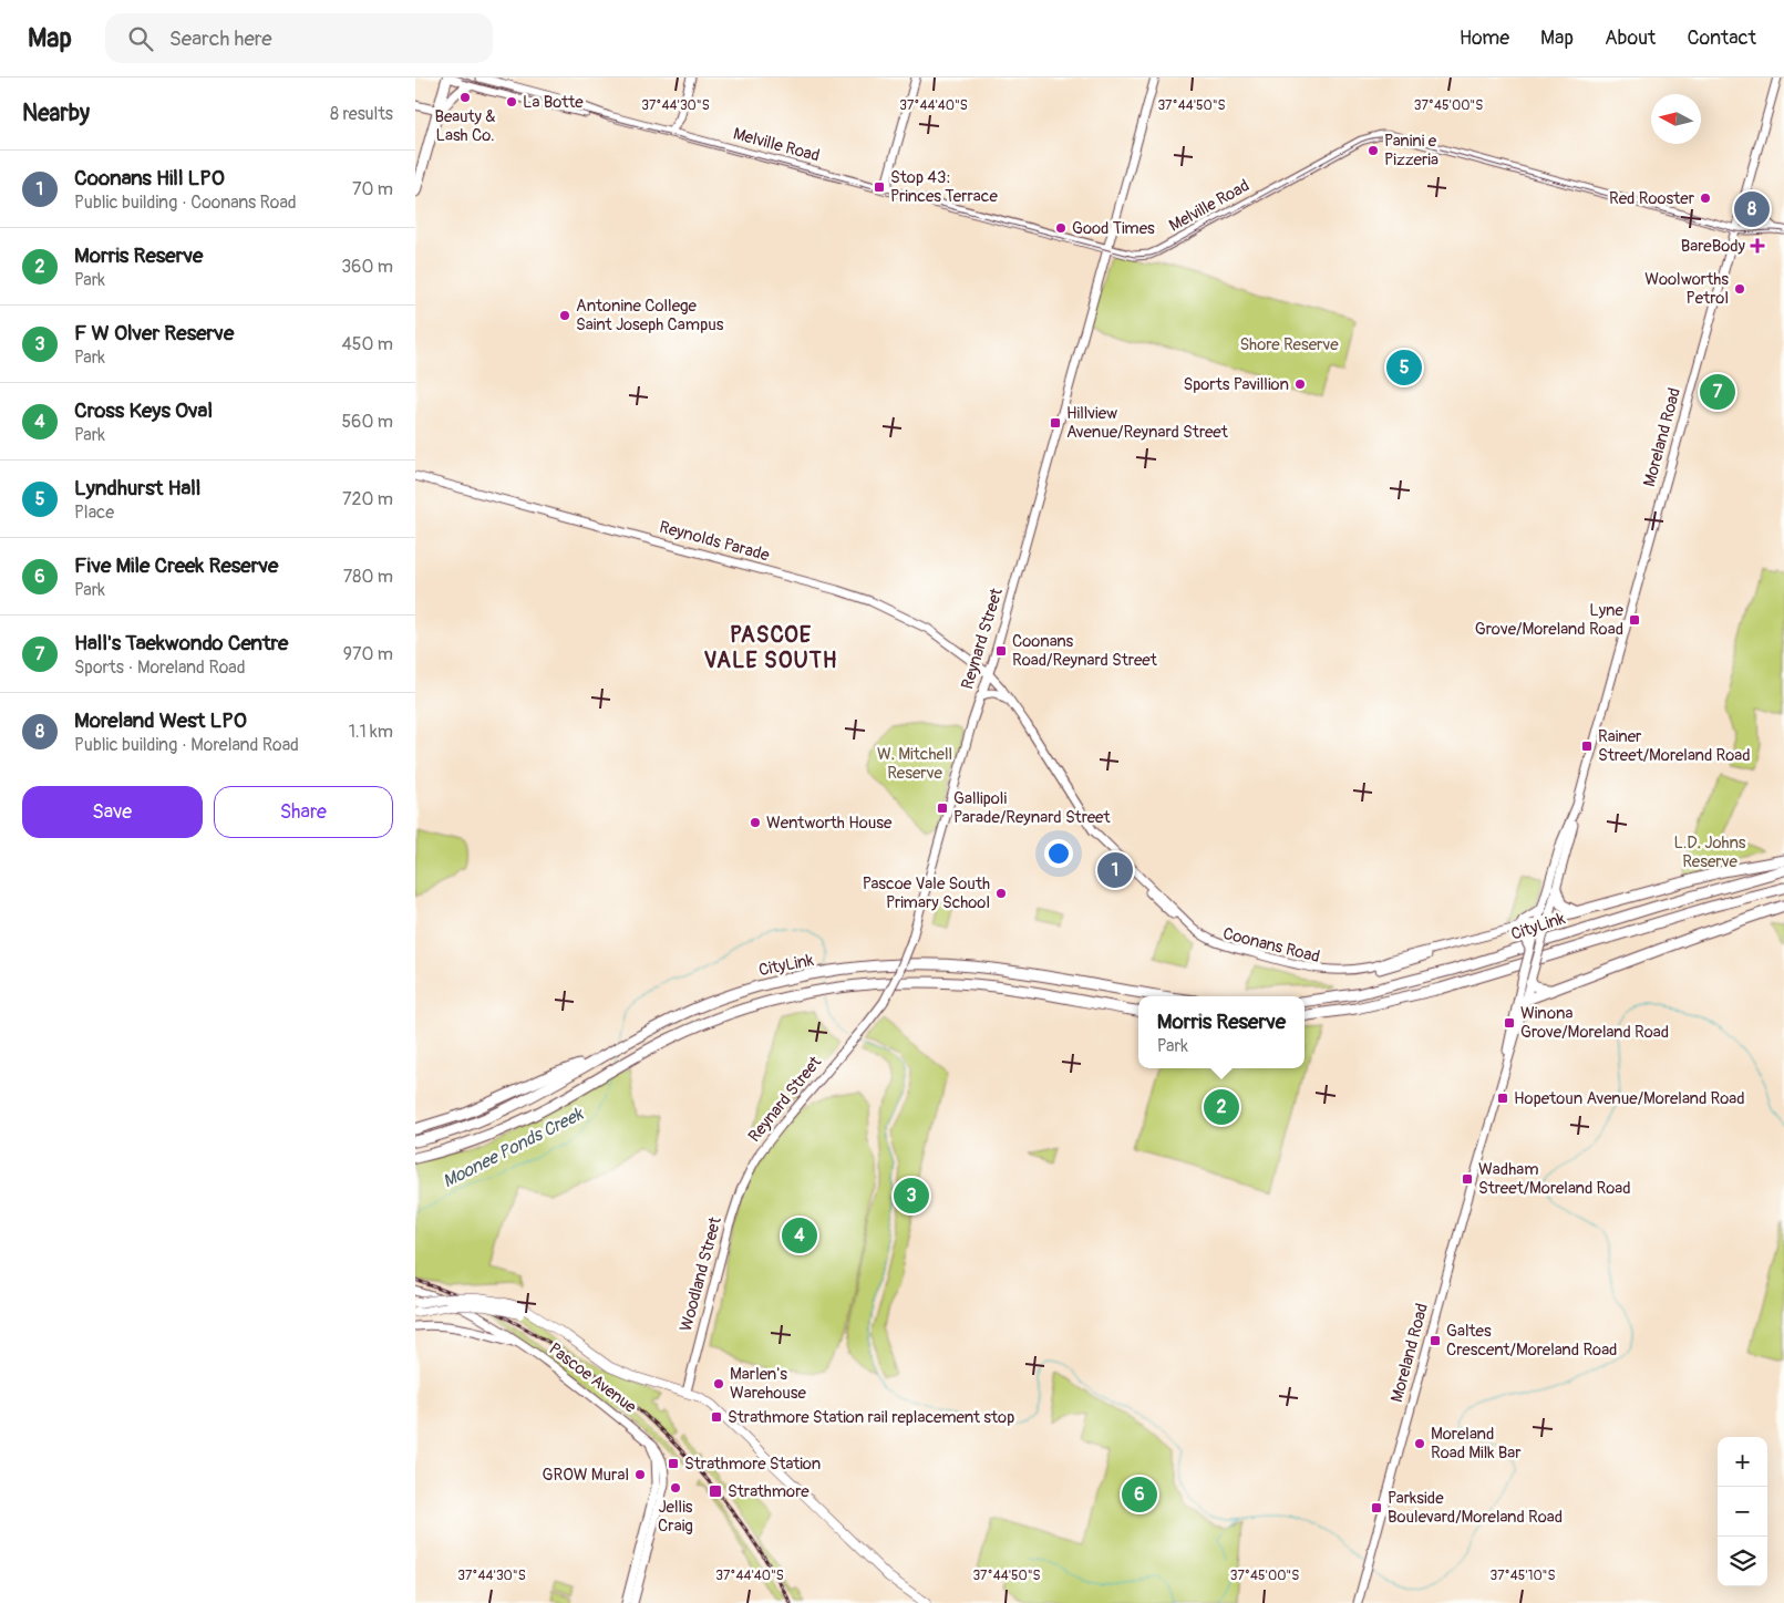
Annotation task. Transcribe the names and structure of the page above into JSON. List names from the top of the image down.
{
  "streets": {
    "highway": ["CityLink"],
    "main road": [
      "Melville Road",
      "Moreland Road",
      "Reynolds Parade",
      "Reynard Street",
      "Coonans Road",
      "Woodland Street",
      "Pascoe Avenue"
    ]
  },
  "crossings": [
    ["Melville Road", "Moreland Road"],
    ["Melville Road", "Reynard Street"],
    ["Reynolds Parade", "Reynard Street"],
    ["Reynolds Parade", "Coonans Road"],
    ["Reynard Street", "Coonans Road"],
    ["Reynard Street", "Woodland Street"]
  ],
  "districts": ["PASCOE VALE SOUTH"],
  "water": ["Moonee Ponds Creek"],
  "parks": ["Shore Reserve", "W. Mitchell Reserve", "L.D. Johns Reserve"],
  "places": {
    "other": [
      "Beauty & Lash Co.",
      "La Botte",
      "Panini e Pizzeria",
      "Red Rooster",
      "Good Times",
      "Woolworths Petrol",
      "Antonine College Saint Joseph Campus",
      "Sports Pavillion",
      "Wentworth House",
      "Pascoe Vale South Primary School",
      "Marlen's Warehouse",
      "Moreland Road Milk Bar",
      "GROW Mural",
      "Jellis Craig"
    ],
    "transit": [
      "Stop 43: Princes Terrace",
      "Hillview Avenue/Reynard Street",
      "Lyne Grove/Moreland Road",
      "Coonans Road/Reynard Street",
      "Rainer Street/Moreland Road",
      "Gallipoli Parade/Reynard Street",
      "Winona Grove/Moreland Road",
      "Hopetoun Avenue/Moreland Road",
      "Wadham Street/Moreland Road",
      "Galtes Crescent/Moreland Road",
      "Strathmore Station rail replacement stop",
      "Strathmore Station",
      "Strathmore",
      "Parkside Boulevard/Moreland Road"
    ],
    "health": ["BareBody"]
  },
  "north": "left",
  "page": {
    "header": "Map",
    "search": "Search here",
    "nav": [
      "Home",
      "Map",
      "About",
      "Contact"
    ],
    "heading": ["Nearby", "8 results"],
    "list": [
      {
        "mark": "1",
        "name": "Coonans Hill LPO",
        "note": "Public building · Coonans Road",
        "value": "70 m"
      },
      {
        "mark": "2",
        "name": "Morris Reserve",
        "note": "Park",
        "value": "360 m"
      },
      {
        "mark": "3",
        "name": "F W Olver Reserve",
        "note": "Park",
        "value": "450 m"
      },
      {
        "mark": "4",
        "name": "Cross Keys Oval",
        "note": "Park",
        "value": "560 m"
      },
      {
        "mark": "5",
        "name": "Lyndhurst Hall",
        "note": "Place",
        "value": "720 m"
      },
      {
        "mark": "6",
        "name": "Five Mile Creek Reserve",
        "note": "Park",
        "value": "780 m"
      },
      {
        "mark": "7",
        "name": "Hall's Taekwondo Centre",
        "note": "Sports · Moreland Road",
        "value": "970 m"
      },
      {
        "mark": "8",
        "name": "Moreland West LPO",
        "note": "Public building · Moreland Road",
        "value": "1.1 km"
      }
    ],
    "pins": [
      "8",
      "5",
      "7",
      "1",
      "2",
      "3",
      "4",
      "6"
    ],
    "buttons": ["Save", "Share"],
    "popup": ["Morris Reserve", "Park"],
    "map_buttons": ["+", "−"]
  },
  "coordinates": [
    "37°44'30\"S",
    "37°44'40\"S",
    "37°44'50\"S",
    "37°45'00\"S",
    "37°45'10\"S"
  ]
}
